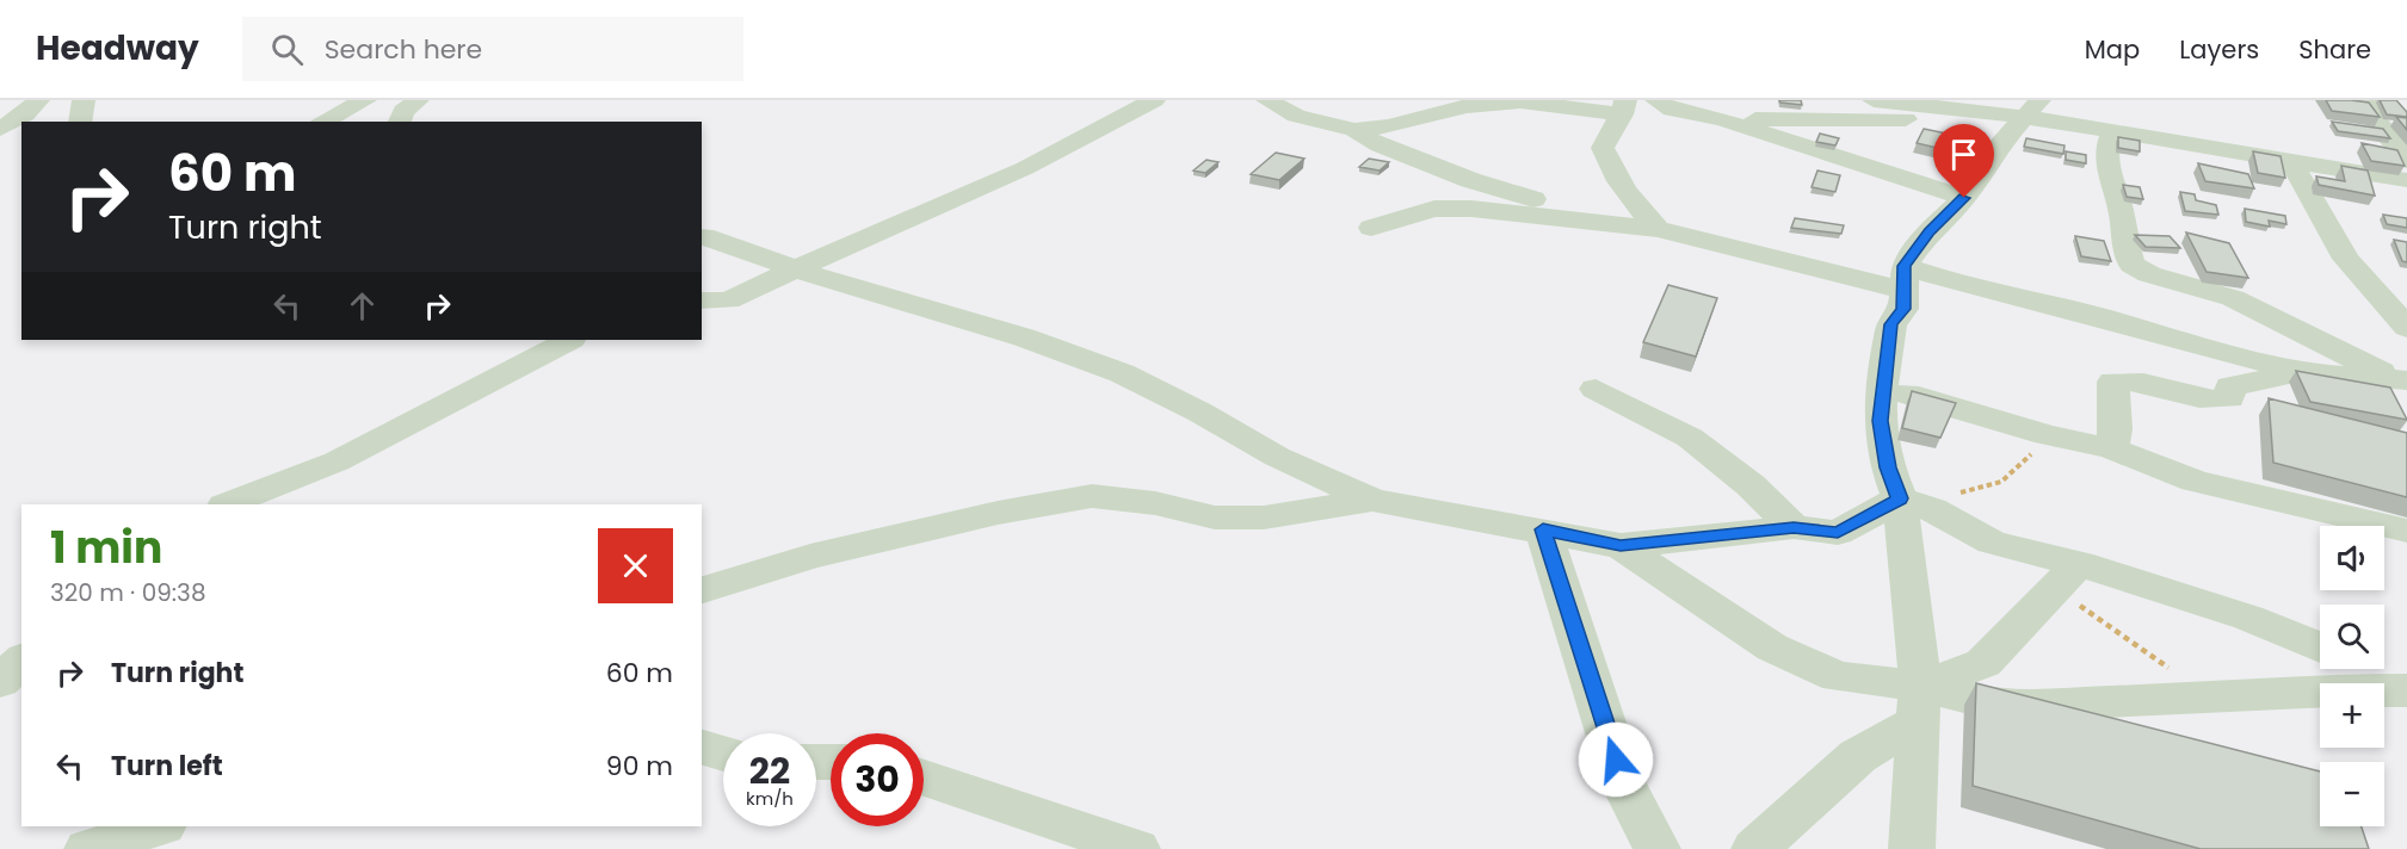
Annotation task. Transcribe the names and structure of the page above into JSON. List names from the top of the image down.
{
  "page": {
    "header": "Headway",
    "search": "Search here",
    "nav": ["Map", "Layers", "Share"],
    "turn": ["60 m", "Turn right"],
    "heading": ["1 min", "320 m · 09:38"],
    "map_buttons": ["+", "−"],
    "list": [
      {
        "name": "Turn right",
        "value": "60 m"
      },
      {
        "name": "Turn left",
        "value": "90 m"
      }
    ],
    "speed": "22 km/h",
    "limit": "30"
  }
}
